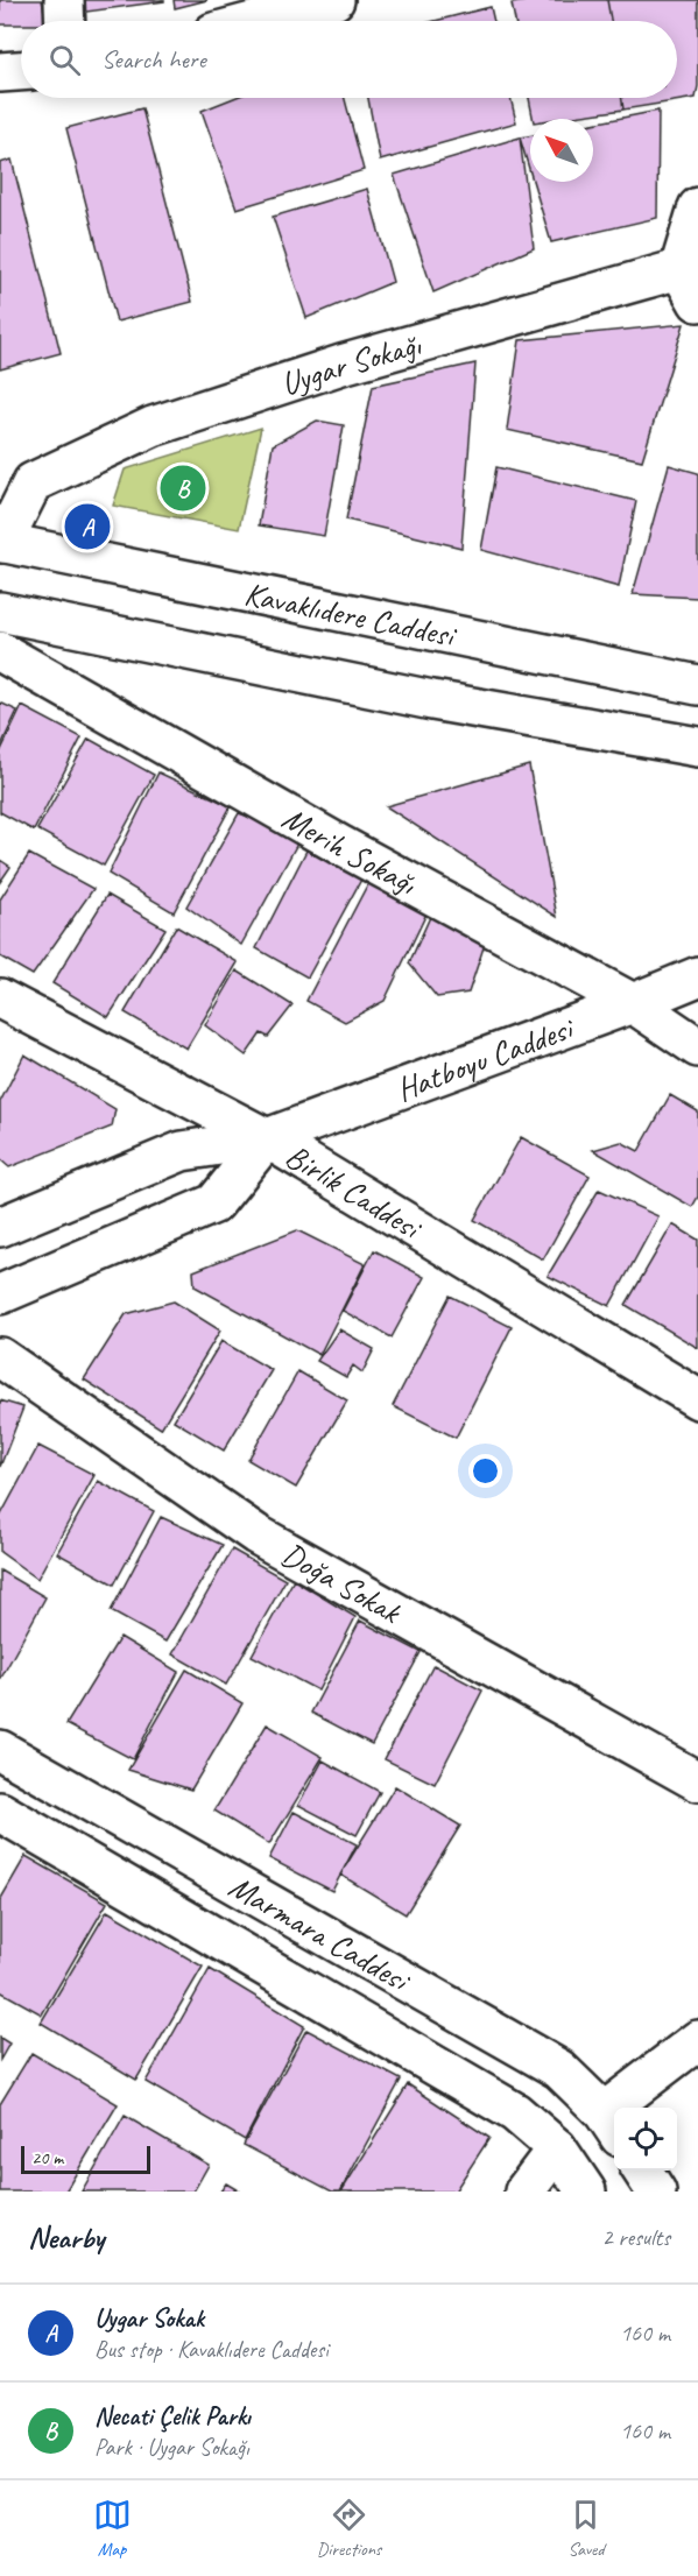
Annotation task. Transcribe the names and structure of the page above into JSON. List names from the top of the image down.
{
  "streets": {
    "street": [
      "Uygar Sokağı",
      "Kavaklıdere Caddesi",
      "Merih Sokağı",
      "Hatboyu Caddesi",
      "Birlik Caddesi",
      "Doğa Sokak",
      "Marmara Caddesi"
    ]
  },
  "crossings": [
    ["Uygar Sokağı", "Kavaklıdere Caddesi"],
    ["Merih Sokağı", "Hatboyu Caddesi"],
    ["Hatboyu Caddesi", "Birlik Caddesi"]
  ],
  "scale_bar": "20 m",
  "north": "top left",
  "page": {
    "search": "Search here",
    "pins": ["B", "A"],
    "scale": "20 m",
    "heading": ["Nearby", "2 results"],
    "list": [
      {
        "mark": "A",
        "name": "Uygar Sokak",
        "note": "Bus stop · Kavaklıdere Caddesi",
        "value": "160 m"
      },
      {
        "mark": "B",
        "name": "Necati Çelik Parkı",
        "note": "Park · Uygar Sokağı",
        "value": "160 m"
      }
    ],
    "nav": ["Map", "Directions", "Saved"]
  }
}
